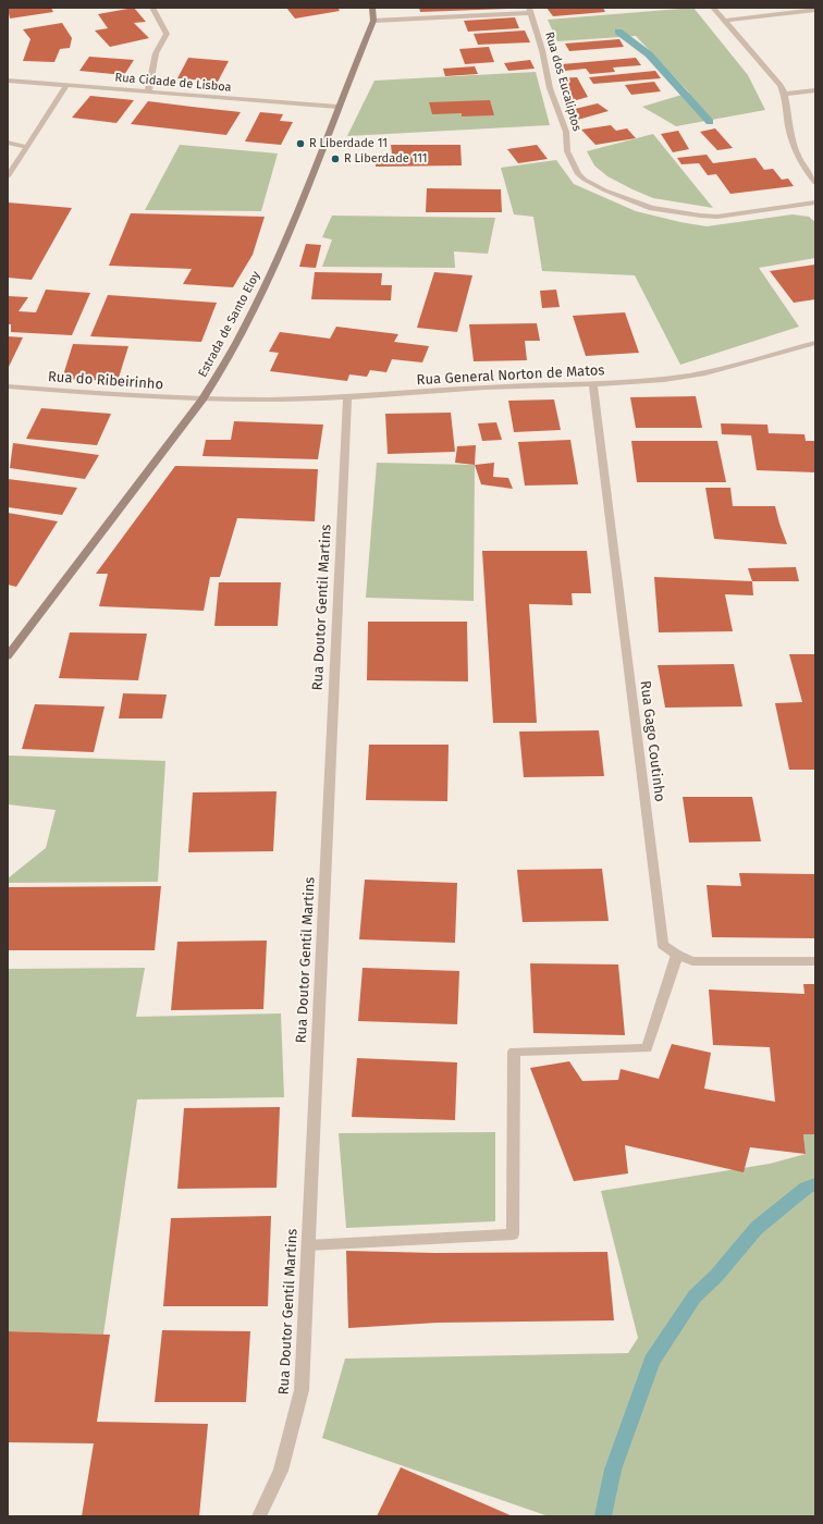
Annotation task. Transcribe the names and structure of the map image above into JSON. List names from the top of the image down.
{
  "streets": {
    "main road": ["Estrada de Santo Eloy"],
    "street": [
      "Rua dos Eucaliptos",
      "Rua Cidade de Lisboa",
      "Rua General Norton de Matos",
      "Rua do Ribeirinho",
      "Rua Doutor Gentil Martins",
      "Rua Gago Coutinho"
    ]
  },
  "crossings": [
    ["Rua Cidade de Lisboa", "Estrada de Santo Eloy"],
    ["Estrada de Santo Eloy", "Rua General Norton de Matos"],
    ["Estrada de Santo Eloy", "Rua do Ribeirinho"],
    ["Rua General Norton de Matos", "Rua do Ribeirinho"],
    ["Rua General Norton de Matos", "Rua Doutor Gentil Martins"],
    ["Rua General Norton de Matos", "Rua Gago Coutinho"]
  ],
  "places": ["R Liberdade 11", "R Liberdade 111"]
}
